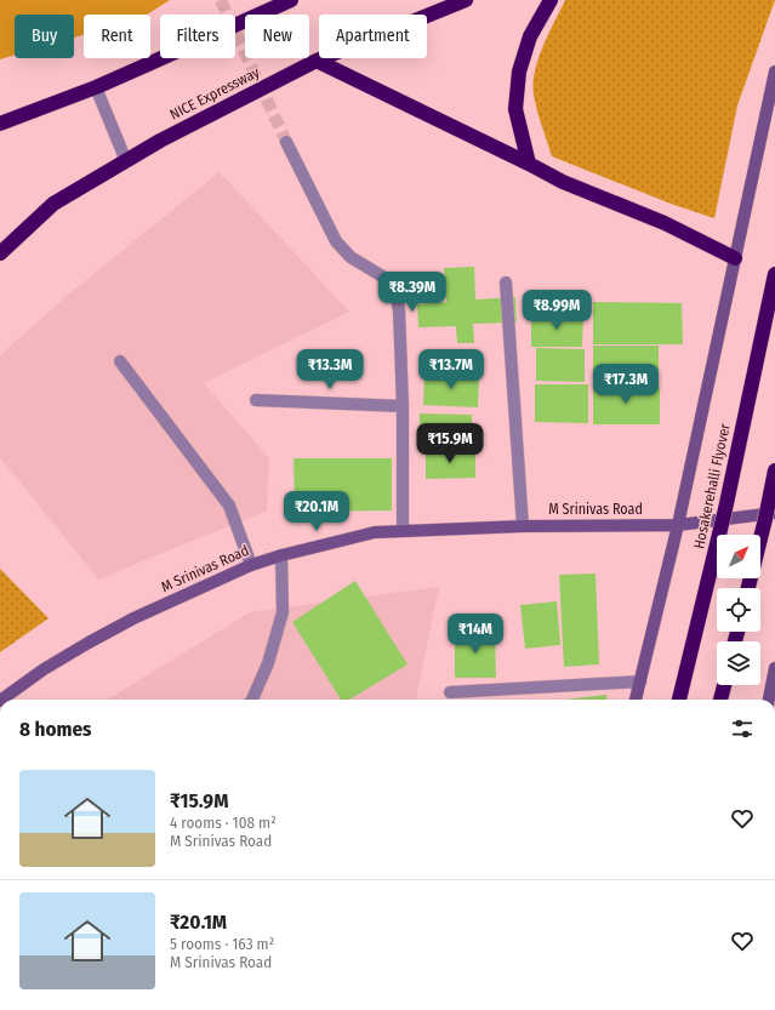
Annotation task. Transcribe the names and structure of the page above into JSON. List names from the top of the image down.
{
  "streets": {
    "highway": ["NICE Expressway", "Hosakerehalli Flyover"],
    "street": ["M Srinivas Road"]
  },
  "north": "top right",
  "page": {
    "chip": [
      "Buy",
      "Rent",
      "Filters",
      "New",
      "Apartment"
    ],
    "price": [
      "₹8.39M",
      "₹8.99M",
      "₹13.3M",
      "₹13.7M",
      "₹17.3M",
      "₹15.9M",
      "₹20.1M",
      "₹14M"
    ],
    "heading": "8 homes",
    "list": [
      {
        "name": "₹15.9M",
        "note": "4 rooms · 108 m² · M Srinivas Road"
      },
      {
        "name": "₹20.1M",
        "note": "5 rooms · 163 m² · M Srinivas Road"
      }
    ]
  }
}
